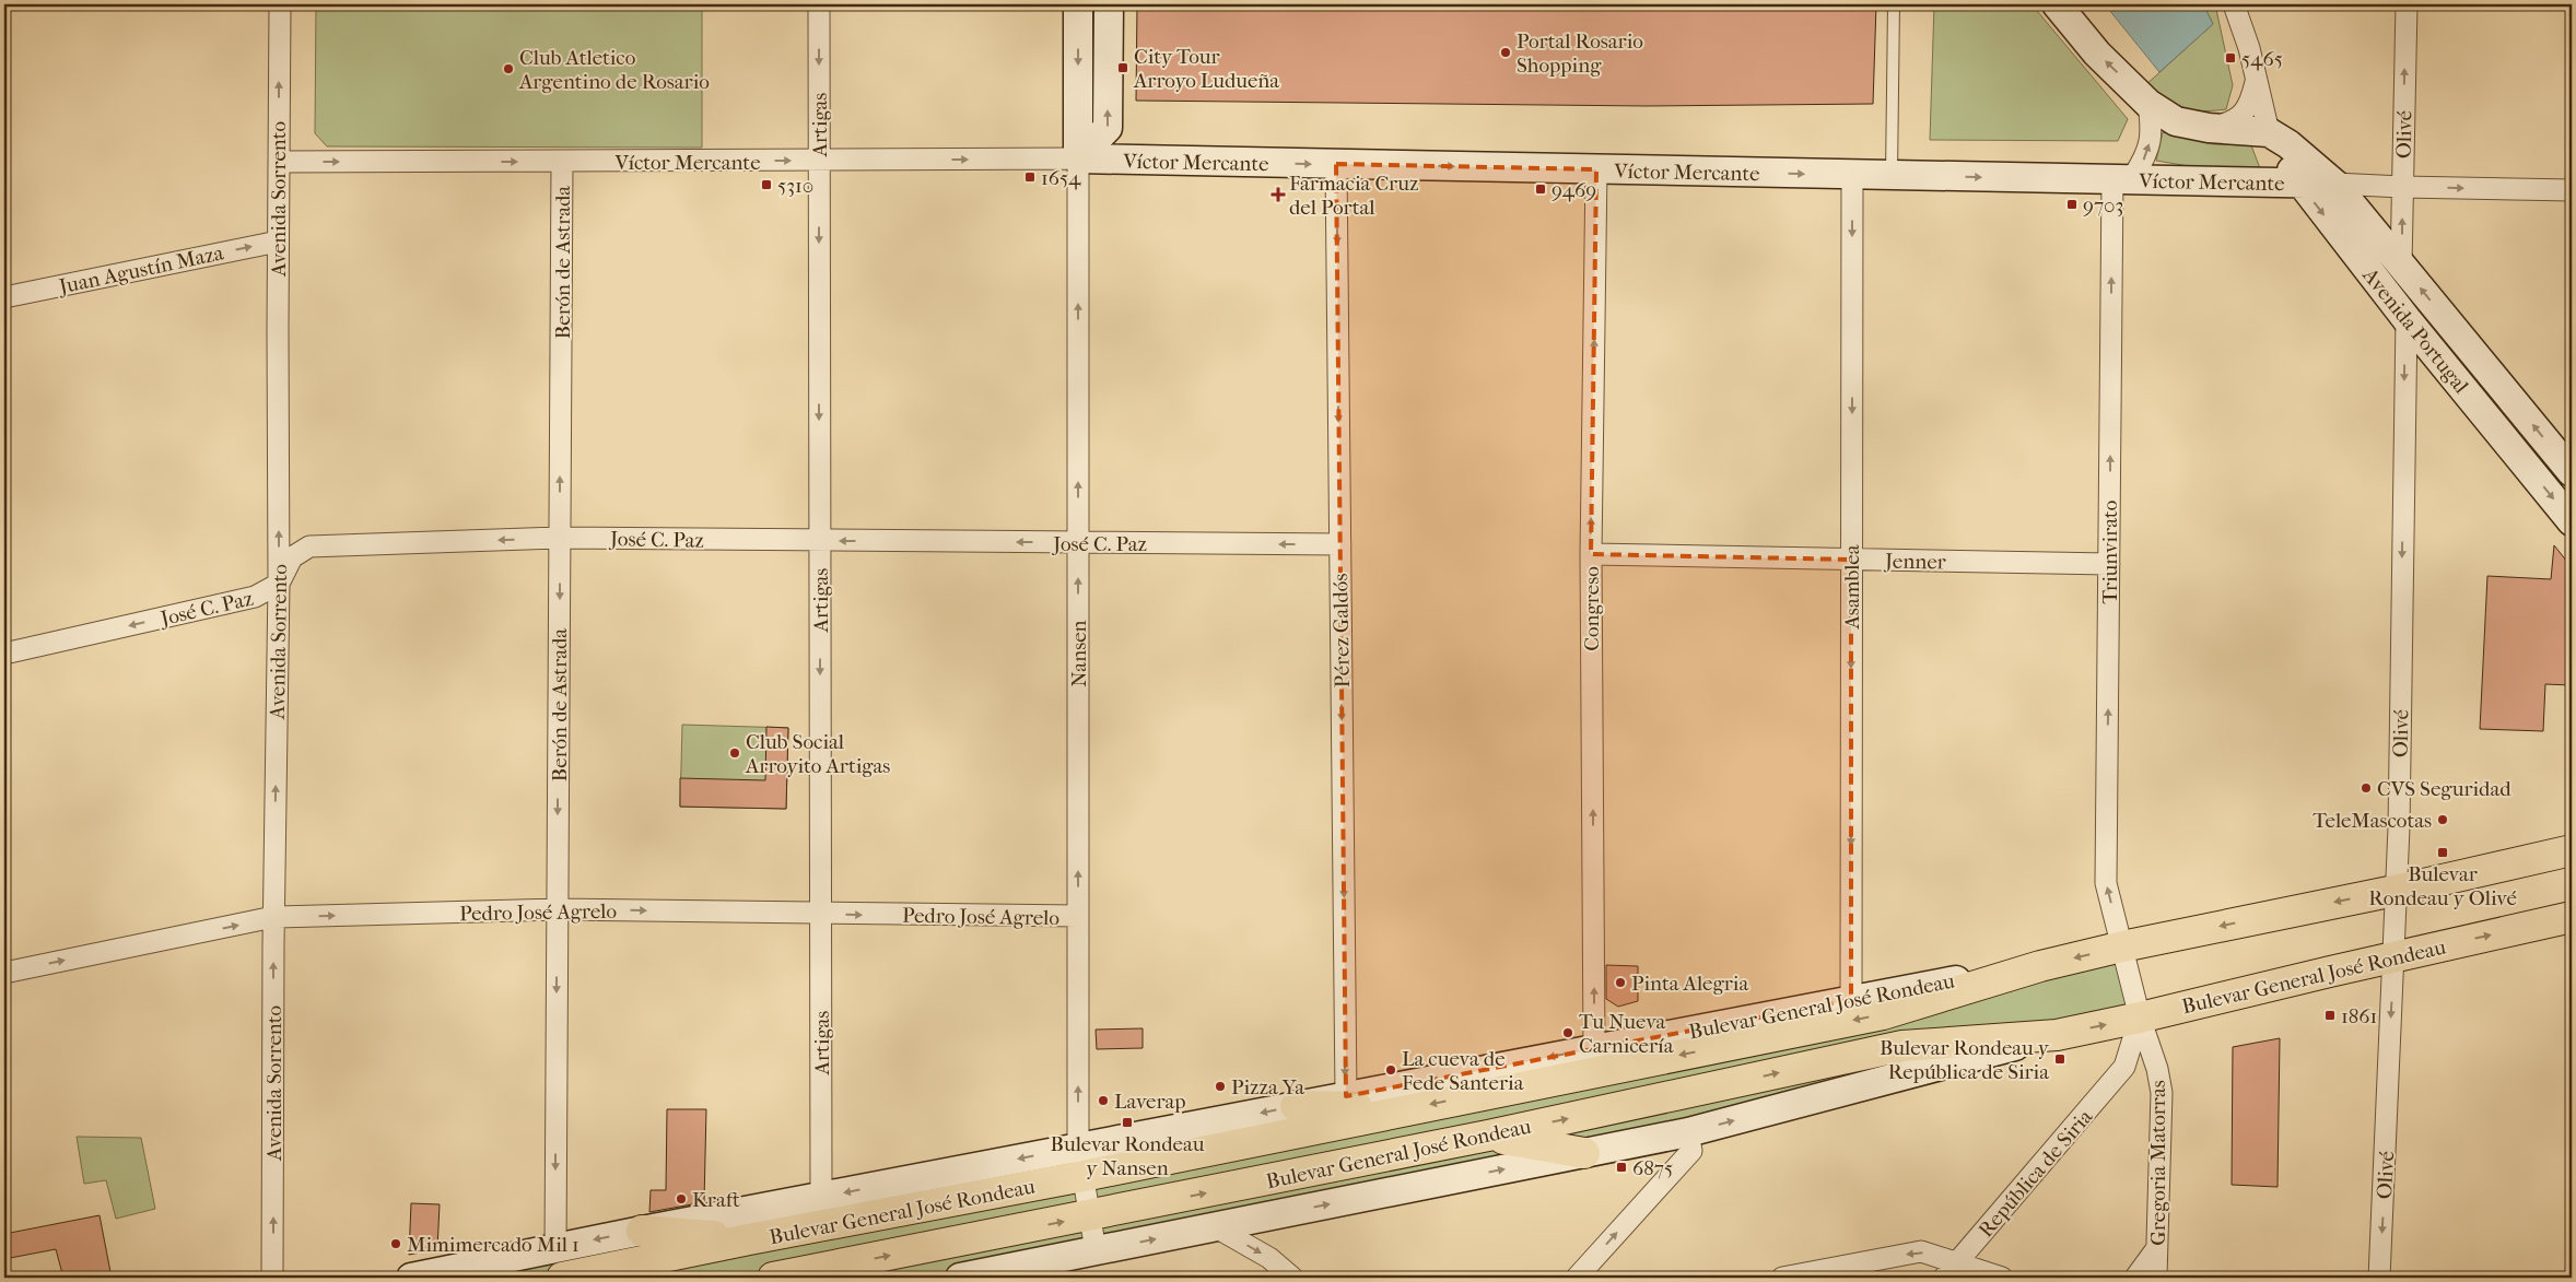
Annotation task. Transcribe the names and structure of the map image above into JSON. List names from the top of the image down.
{
  "streets": {
    "main road": ["Víctor Mercante", "Avenida Portugal", "Bulevar General José Rondeau"],
    "street": [
      "Artigas",
      "Olivé",
      "Avenida Sorrento",
      "Berón de Astrada",
      "Juan Agustín Maza",
      "José C. Paz",
      "Triunvirato",
      "Jenner",
      "Asamblea",
      "Congreso",
      "Pérez Galdós",
      "Nansen",
      "Pedro José Agrelo",
      "Gregoria Matorras",
      "República de Siria"
    ]
  },
  "crossings": [
    ["Artigas", "Víctor Mercante"],
    ["Artigas", "José C. Paz"],
    ["Artigas", "Pedro José Agrelo"],
    ["Artigas", "Bulevar General José Rondeau"],
    ["Olivé", "Víctor Mercante"],
    ["Olivé", "Avenida Portugal"],
    ["Olivé", "Bulevar General José Rondeau"],
    ["Víctor Mercante", "Avenida Sorrento"],
    ["Víctor Mercante", "Berón de Astrada"],
    ["Víctor Mercante", "Avenida Portugal"],
    ["Víctor Mercante", "Triunvirato"],
    ["Víctor Mercante", "Asamblea"],
    ["Víctor Mercante", "Congreso"],
    ["Víctor Mercante", "Pérez Galdós"],
    ["Víctor Mercante", "Nansen"],
    ["Avenida Sorrento", "Juan Agustín Maza"],
    ["Avenida Sorrento", "José C. Paz"],
    ["Avenida Sorrento", "Pedro José Agrelo"],
    ["Berón de Astrada", "José C. Paz"],
    ["Berón de Astrada", "Pedro José Agrelo"],
    ["Berón de Astrada", "Bulevar General José Rondeau"],
    ["José C. Paz", "Pérez Galdós"],
    ["José C. Paz", "Nansen"],
    ["Triunvirato", "Jenner"],
    ["Triunvirato", "Bulevar General José Rondeau"],
    ["Triunvirato", "Gregoria Matorras"],
    ["Triunvirato", "República de Siria"],
    ["Jenner", "Asamblea"],
    ["Jenner", "Congreso"],
    ["Asamblea", "Bulevar General José Rondeau"],
    ["Congreso", "Bulevar General José Rondeau"],
    ["Pérez Galdós", "Bulevar General José Rondeau"],
    ["Nansen", "Pedro José Agrelo"],
    ["Nansen", "Bulevar General José Rondeau"],
    ["Bulevar General José Rondeau", "Gregoria Matorras"],
    ["Bulevar General José Rondeau", "República de Siria"],
    ["Gregoria Matorras", "República de Siria"]
  ],
  "one_way": [
    "Artigas",
    "Víctor Mercante",
    "Avenida Sorrento",
    "Juan Agustín Maza",
    "José C. Paz",
    "Triunvirato",
    "Asamblea",
    "Congreso",
    "Pérez Galdós",
    "Nansen",
    "Pedro José Agrelo"
  ],
  "places": {
    "other": [
      "Portal Rosario Shopping",
      "Club Atletico Argentino de Rosario",
      "Club Social Arroyito Artigas",
      "CVS Seguridad",
      "TeleMascotas",
      "Pinta Alegria",
      "Tu Nueva Carnicería",
      "La cueva de Fede Santeria",
      "Pizza Ya",
      "Laverap",
      "Kraft",
      "Mimimercado Mil 1"
    ],
    "transit": [
      "5465",
      "City Tour Arroyo Ludueña",
      "1654",
      "5310",
      "9469",
      "9703",
      "Bulevar Rondeau y Olivé",
      "1861",
      "Bulevar Rondeau y República de Siria",
      "Bulevar Rondeau y Nansen",
      "6875"
    ],
    "health": ["Farmacia Cruz del Portal"]
  }
}
